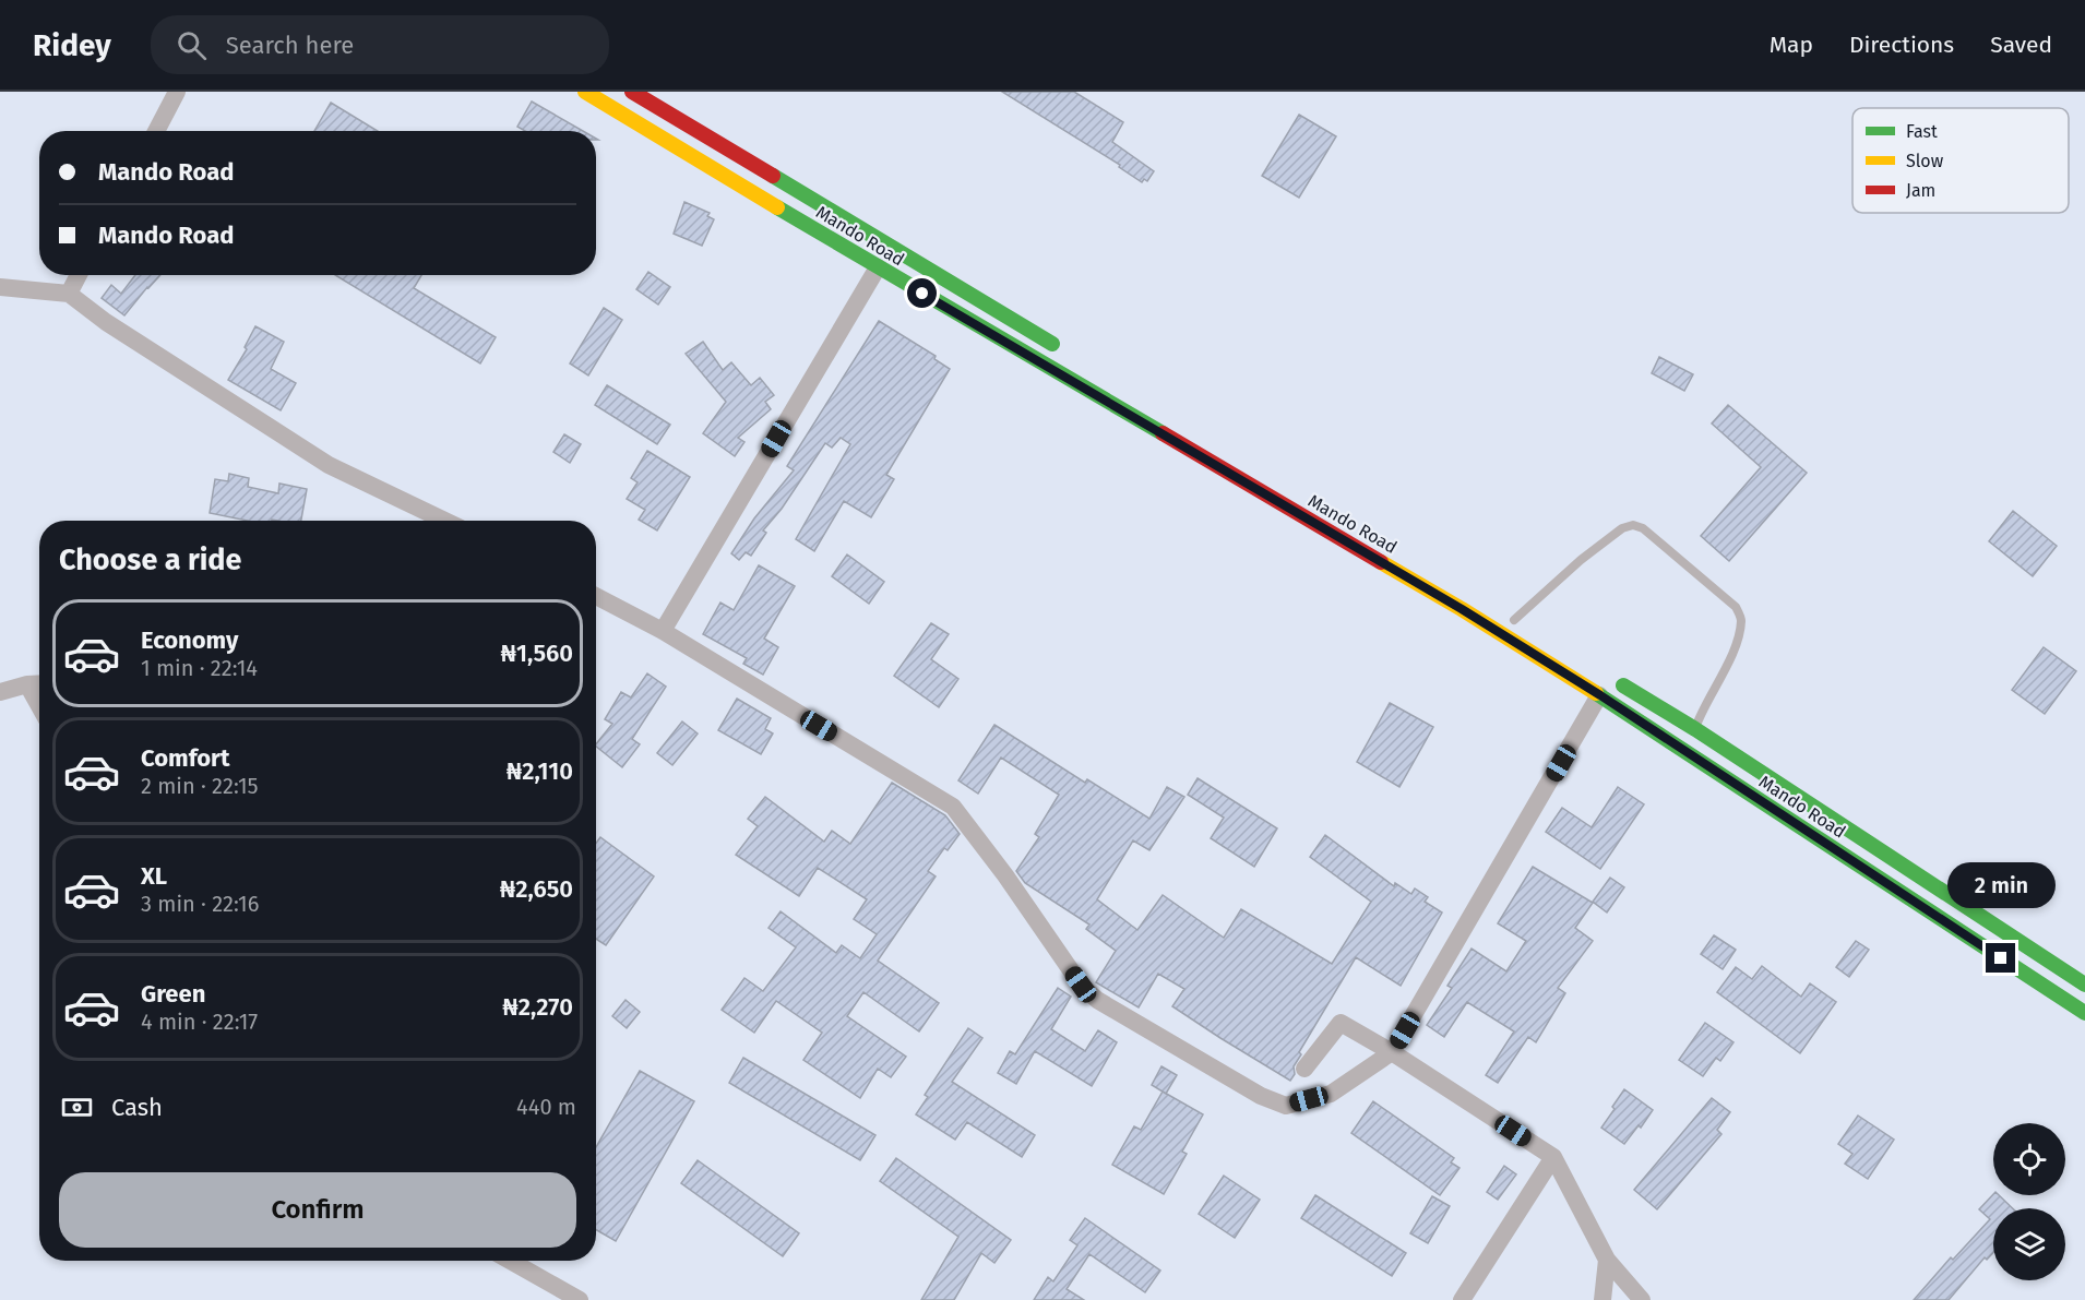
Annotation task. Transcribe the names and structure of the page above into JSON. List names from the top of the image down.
{
  "streets": {
    "highway": ["Mando Road"]
  },
  "legend": ["Fast", "Slow", "Jam"],
  "page": {
    "header": "Ridey",
    "search": "Search here",
    "nav": ["Map", "Directions", "Saved"],
    "banner": ["Mando Road", "Mando Road"],
    "heading": "Choose a ride",
    "list": [
      {
        "name": "Economy",
        "note": "1 min · 22:14",
        "value": "₦1,560"
      },
      {
        "name": "Comfort",
        "note": "2 min · 22:15",
        "value": "₦2,110"
      },
      {
        "name": "XL",
        "note": "3 min · 22:16",
        "value": "₦2,650"
      },
      {
        "name": "Green",
        "note": "4 min · 22:17",
        "value": "₦2,270"
      }
    ],
    "bubble": "2 min",
    "pay": ["Cash", "440 m"],
    "buttons": "Confirm"
  }
}
